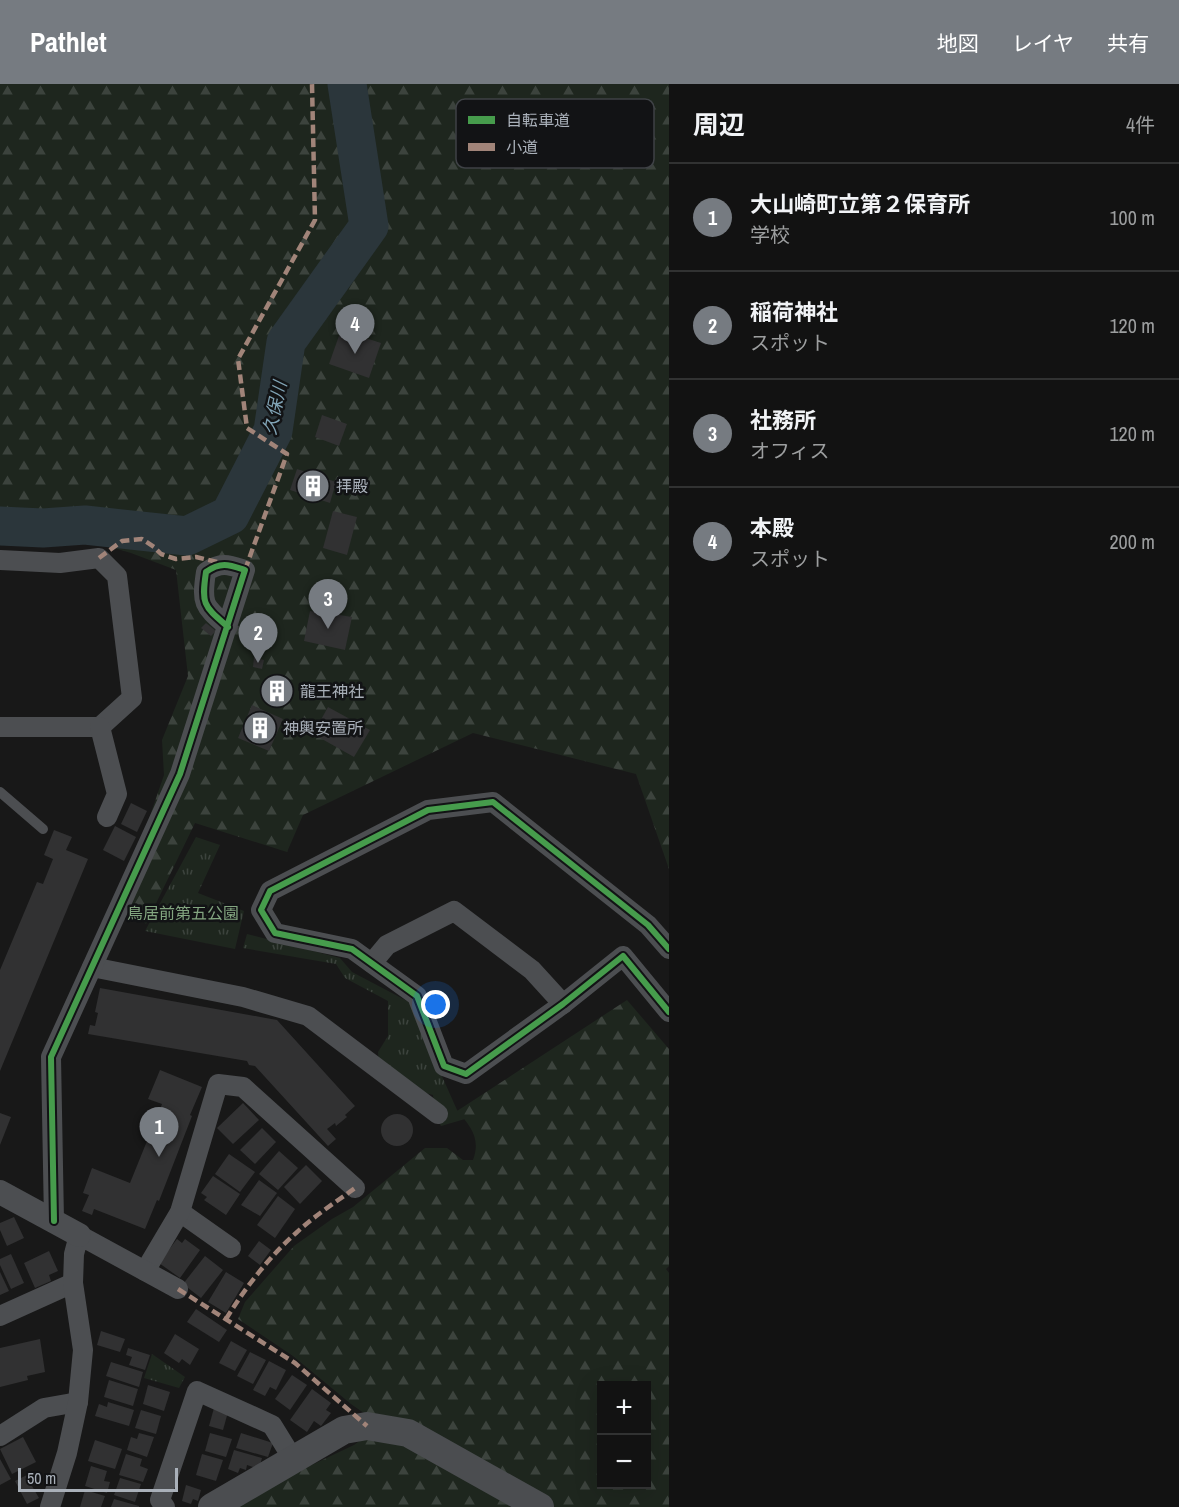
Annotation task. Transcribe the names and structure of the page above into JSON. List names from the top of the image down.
{
  "water": ["久保川"],
  "parks": ["鳥居前第五公園"],
  "places": {
    "building": ["拝殿", "龍王神社", "神輿安置所"]
  },
  "legend": ["自転車道", "小道"],
  "scale_bar": "50 m",
  "page": {
    "header": "Pathlet",
    "nav": ["地図", "レイヤ", "共有"],
    "heading": ["周辺", "4件"],
    "list": [
      {
        "mark": "1",
        "name": "大山崎町立第２保育所",
        "note": "学校",
        "value": "100 m"
      },
      {
        "mark": "2",
        "name": "稲荷神社",
        "note": "スポット",
        "value": "120 m"
      },
      {
        "mark": "3",
        "name": "社務所",
        "note": "オフィス",
        "value": "120 m"
      },
      {
        "mark": "4",
        "name": "本殿",
        "note": "スポット",
        "value": "200 m"
      }
    ],
    "pins": [
      "4",
      "3",
      "2",
      "1"
    ],
    "map_buttons": ["+", "−"],
    "scale": "50 m"
  }
}
